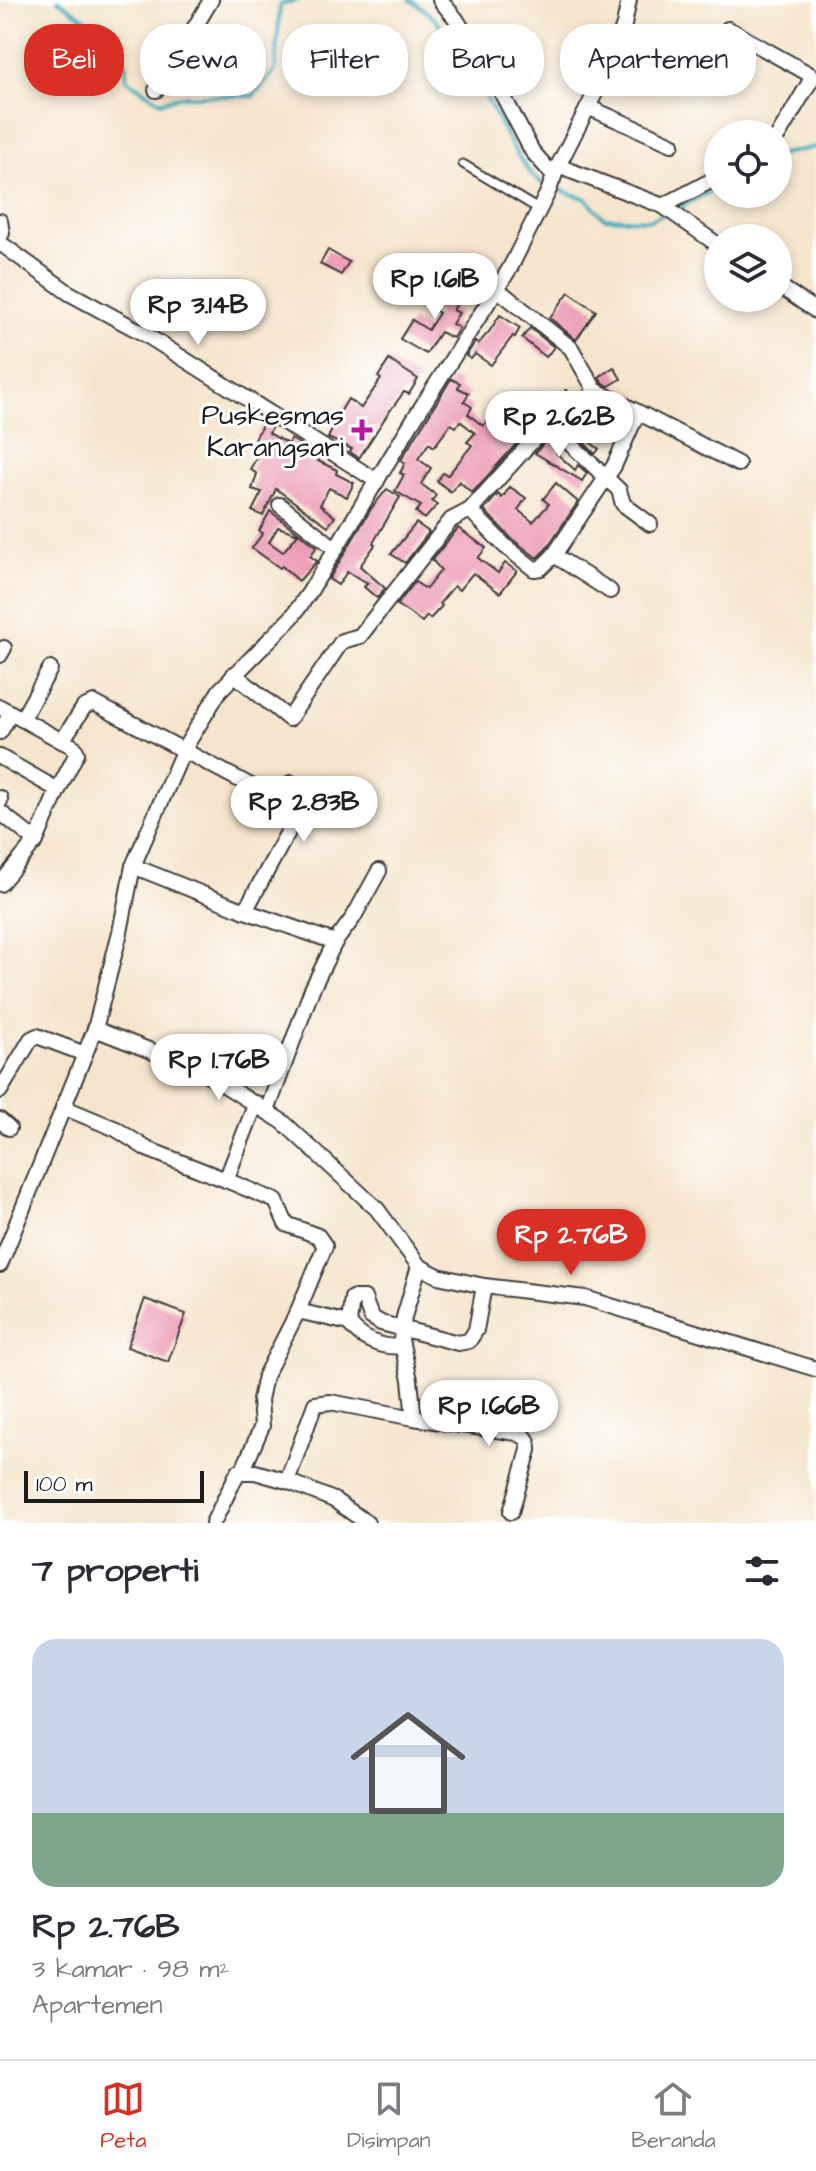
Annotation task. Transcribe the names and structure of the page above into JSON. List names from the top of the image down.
{
  "places": {
    "health": ["Puskesmas Karangsari"]
  },
  "scale_bar": "100 m",
  "page": {
    "chip": [
      "Beli",
      "Sewa",
      "Filter",
      "Baru",
      "Apartemen"
    ],
    "price": [
      "Rp 1.61B",
      "Rp 3.14B",
      "Rp 2.62B",
      "Rp 2.83B",
      "Rp 1.76B",
      "Rp 2.76B",
      "Rp 1.66B"
    ],
    "scale": "100 m",
    "heading": "7 properti",
    "list": [
      {
        "name": "Rp 2.76B",
        "note": "3 kamar · 98 m² · Apartemen"
      }
    ],
    "tabs": ["Peta", "Disimpan", "Beranda"]
  }
}
